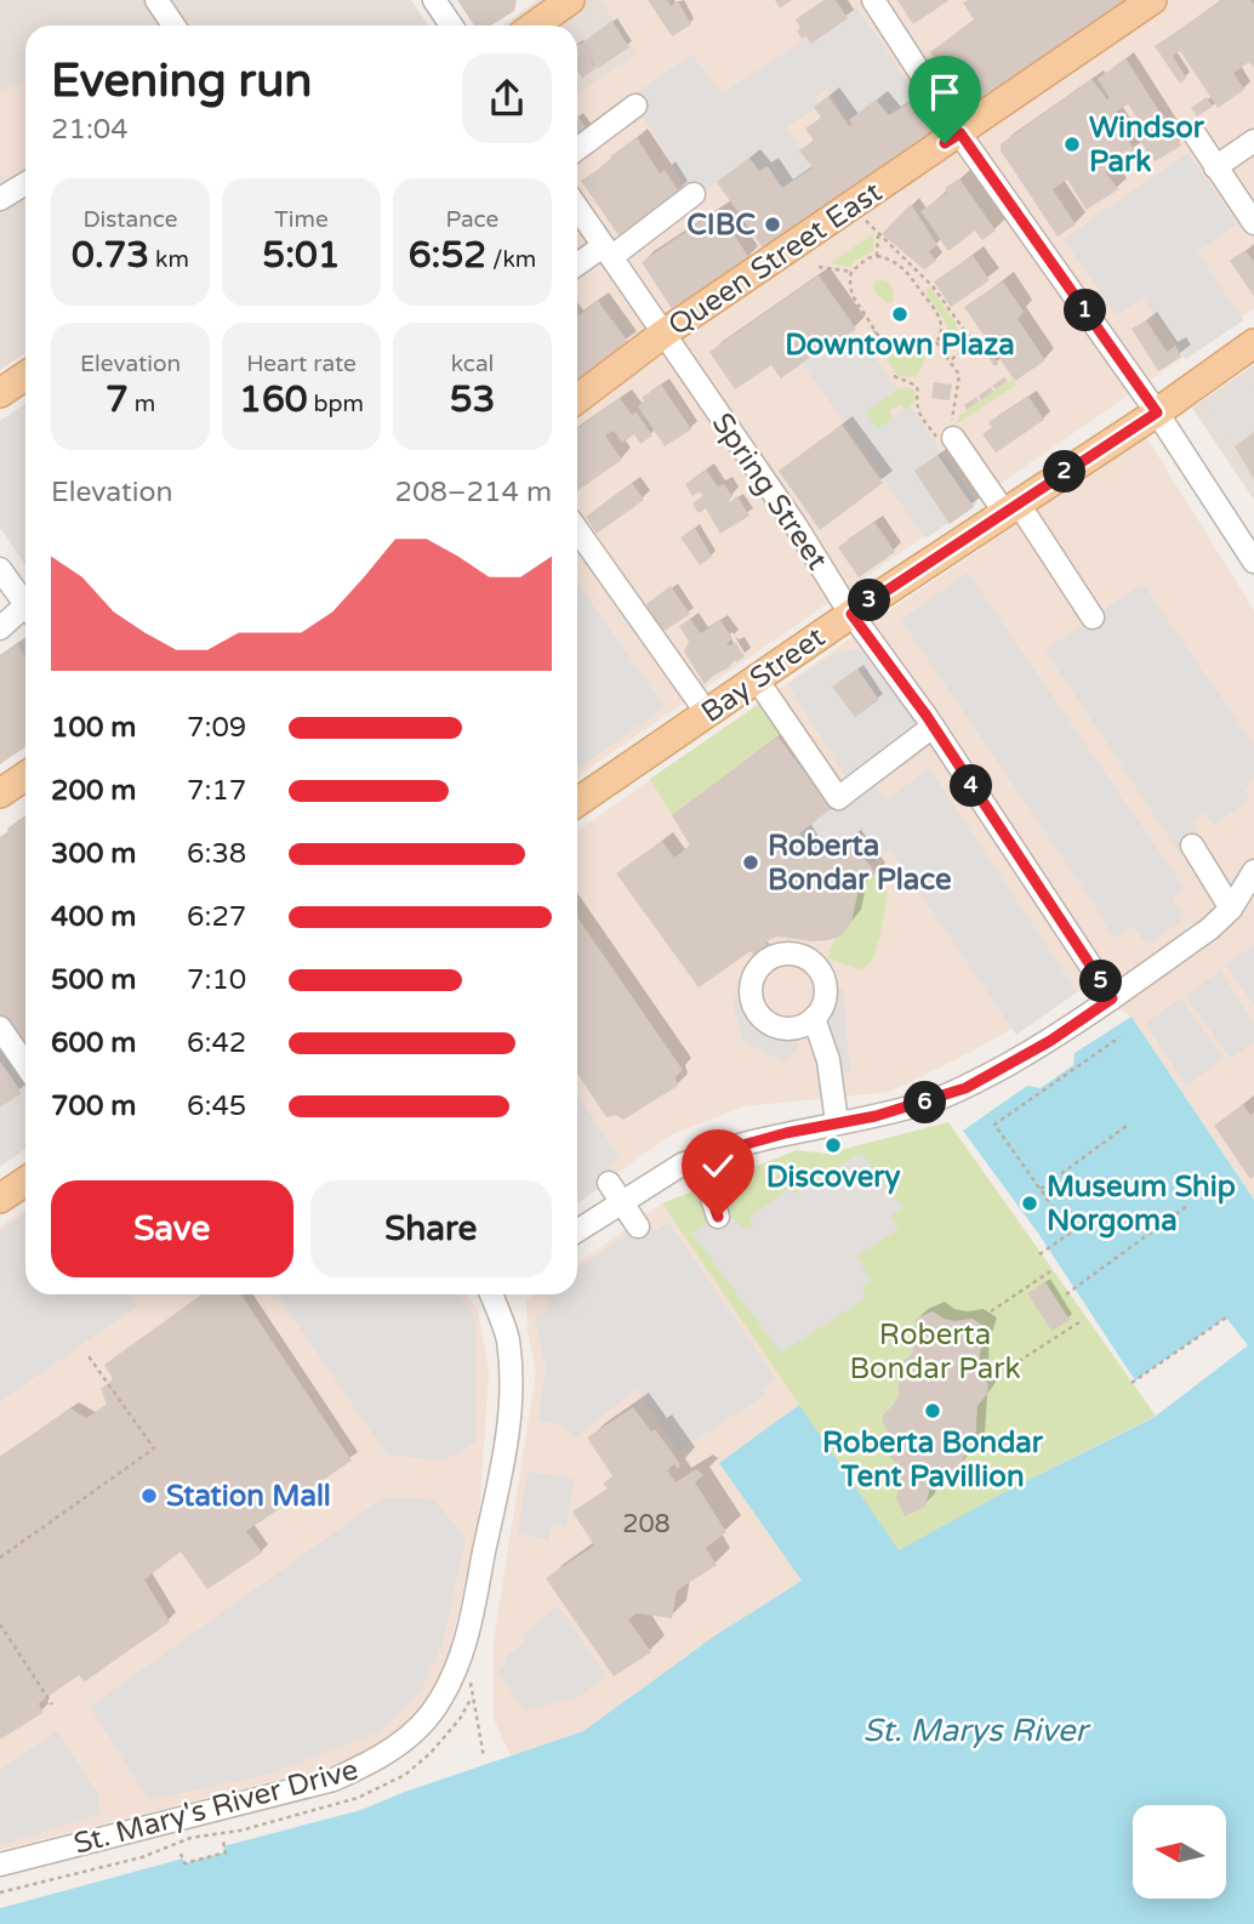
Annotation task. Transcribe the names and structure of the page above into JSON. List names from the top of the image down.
{
  "streets": {
    "main road": ["Queen Street East", "Bay Street"],
    "street": ["Spring Street", "St. Mary's River Drive"]
  },
  "crossings": [
    ["Queen Street East", "Spring Street"],
    ["Spring Street", "Bay Street"]
  ],
  "water": ["St. Marys River"],
  "parks": ["Roberta Bondar Park"],
  "places": [
    "Windsor Park",
    "CIBC",
    "Downtown Plaza",
    "Roberta Bondar Place",
    "Discovery",
    "Museum Ship Norgoma",
    "Roberta Bondar Tent Pavillion",
    "Station Mall"
  ],
  "house_numbers": ["208"],
  "north": "left",
  "page": {
    "heading": ["Evening run", "21:04"],
    "stats": [
      ["Distance", "0.73 km"],
      ["Time", "5:01"],
      ["Pace", "6:52 /km"],
      ["Elevation", "7 m"],
      ["Heart rate", "160 bpm"],
      ["kcal", "53"]
    ],
    "pins": [
      "1",
      "2",
      "3",
      "4",
      "5",
      "6"
    ],
    "chart": ["Elevation", "208–214 m"],
    "list": [
      {
        "name": "100 m",
        "note": "7:09"
      },
      {
        "name": "200 m",
        "note": "7:17"
      },
      {
        "name": "300 m",
        "note": "6:38"
      },
      {
        "name": "400 m",
        "note": "6:27"
      },
      {
        "name": "500 m",
        "note": "7:10"
      },
      {
        "name": "600 m",
        "note": "6:42"
      },
      {
        "name": "700 m",
        "note": "6:45"
      }
    ],
    "buttons": ["Save", "Share"]
  }
}
